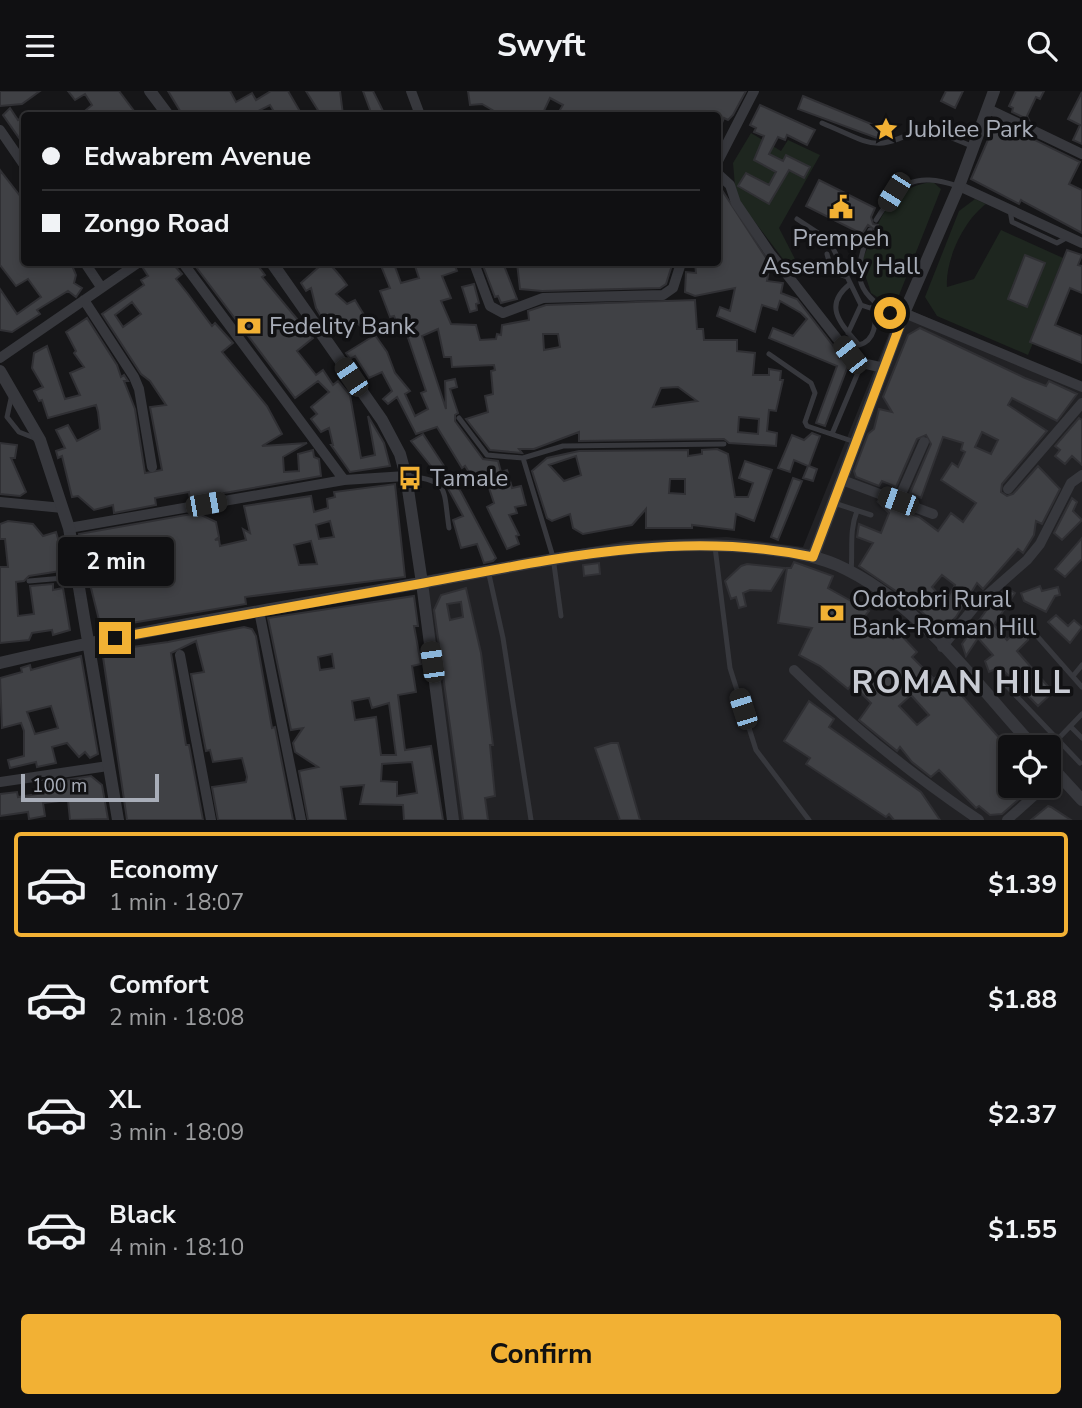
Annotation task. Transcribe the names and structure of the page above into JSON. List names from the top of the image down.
{
  "districts": ["ROMAN HILL"],
  "places": {
    "place": ["Jubilee Park"],
    "public building": ["Prempeh Assembly Hall"],
    "bank": ["Fedelity Bank", "Odotobri Rural Bank-Roman Hill"],
    "bus stop": ["Tamale"]
  },
  "scale_bar": "100 m",
  "page": {
    "header": "Swyft",
    "banner": ["Edwabrem Avenue", "Zongo Road"],
    "bubble": "2 min",
    "scale": "100 m",
    "list": [
      {
        "name": "Economy",
        "note": "1 min · 18:07",
        "value": "$1.39"
      },
      {
        "name": "Comfort",
        "note": "2 min · 18:08",
        "value": "$1.88"
      },
      {
        "name": "XL",
        "note": "3 min · 18:09",
        "value": "$2.37"
      },
      {
        "name": "Black",
        "note": "4 min · 18:10",
        "value": "$1.55"
      }
    ],
    "buttons": "Confirm"
  }
}
